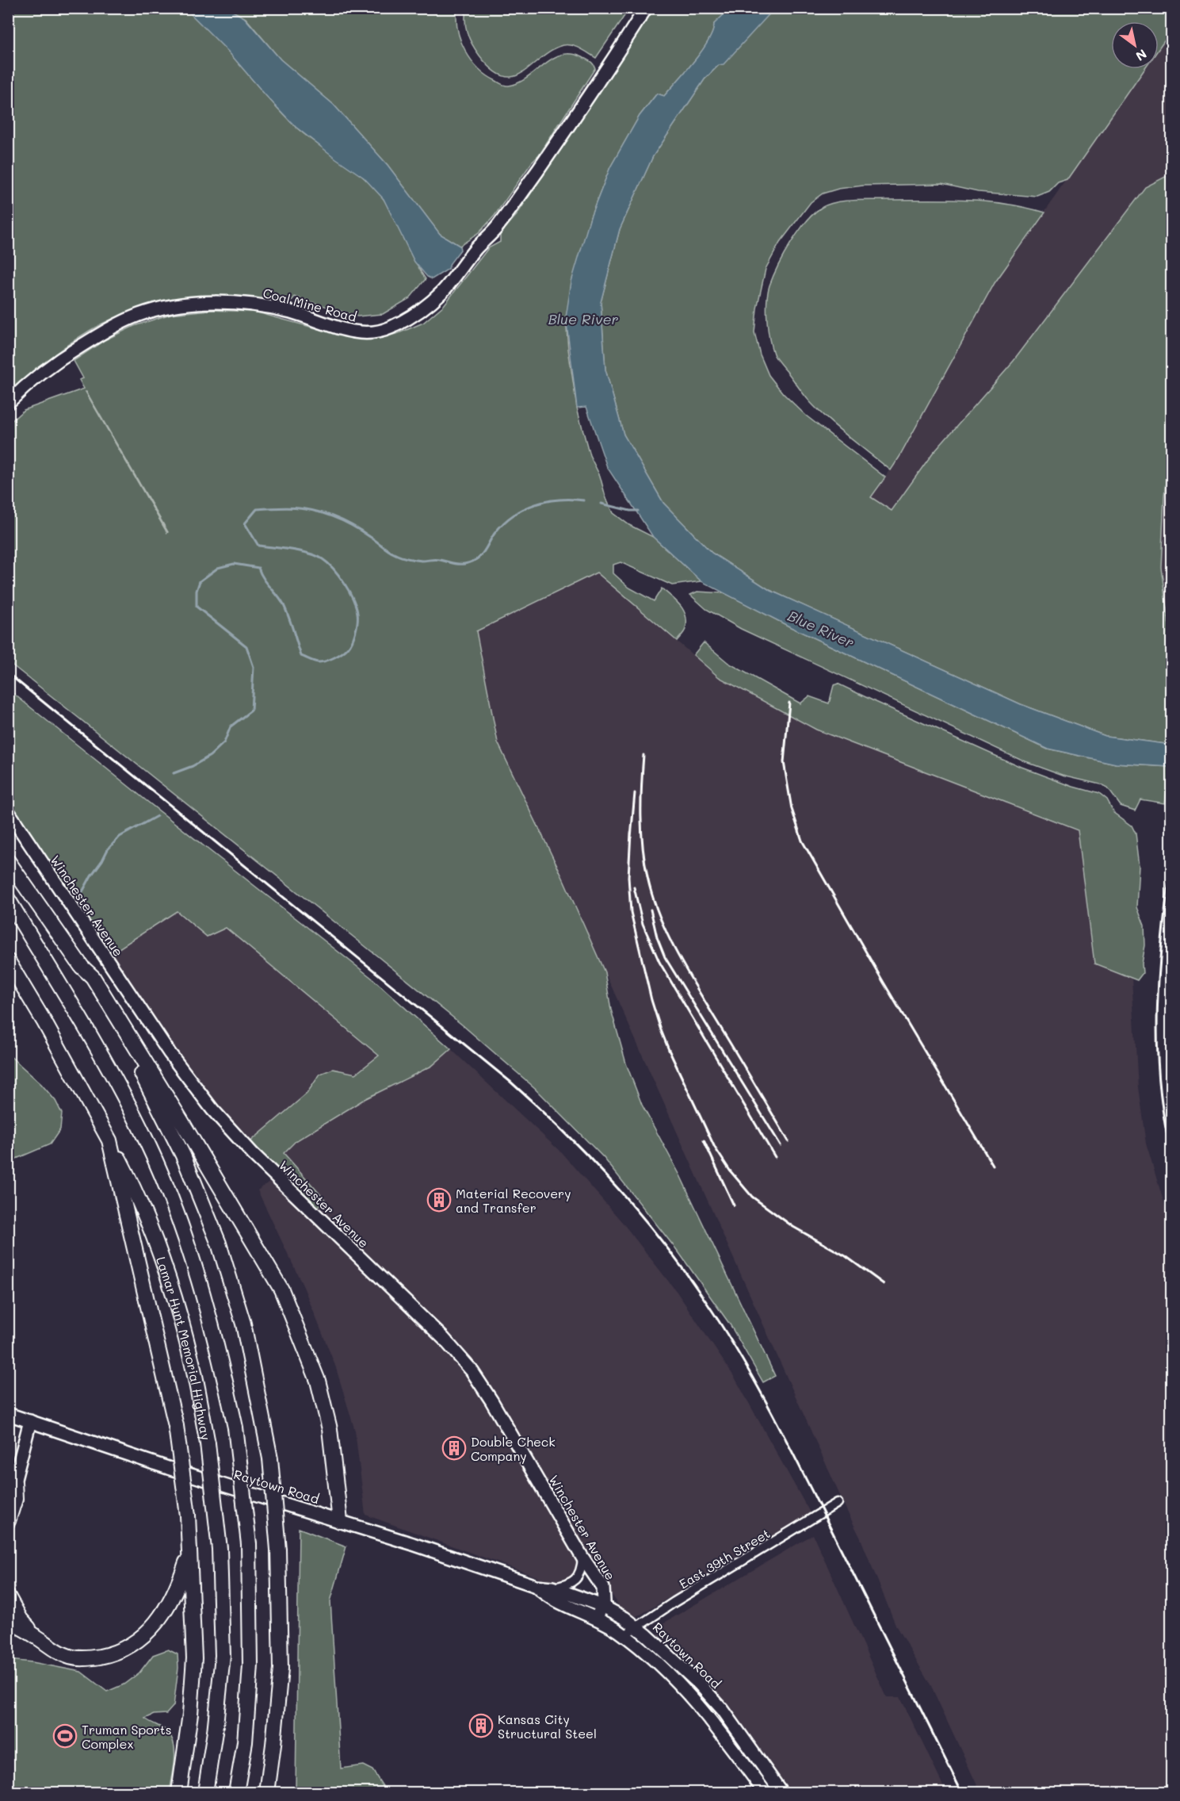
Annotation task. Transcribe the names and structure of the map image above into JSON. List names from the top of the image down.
{
  "streets": {
    "highway": ["Lamar Hunt Memorial Highway"],
    "street": [
      "Coal Mine Road",
      "Winchester Avenue",
      "Raytown Road",
      "East 39th Street"
    ]
  },
  "crossings": [
    ["Winchester Avenue", "Raytown Road"],
    ["Raytown Road", "East 39th Street"]
  ],
  "water": ["Blue River"],
  "places": {
    "building": ["Material Recovery and Transfer", "Double Check Company", "Kansas City Structural Steel"],
    "sports": ["Truman Sports Complex"]
  },
  "north": "bottom right"
}
